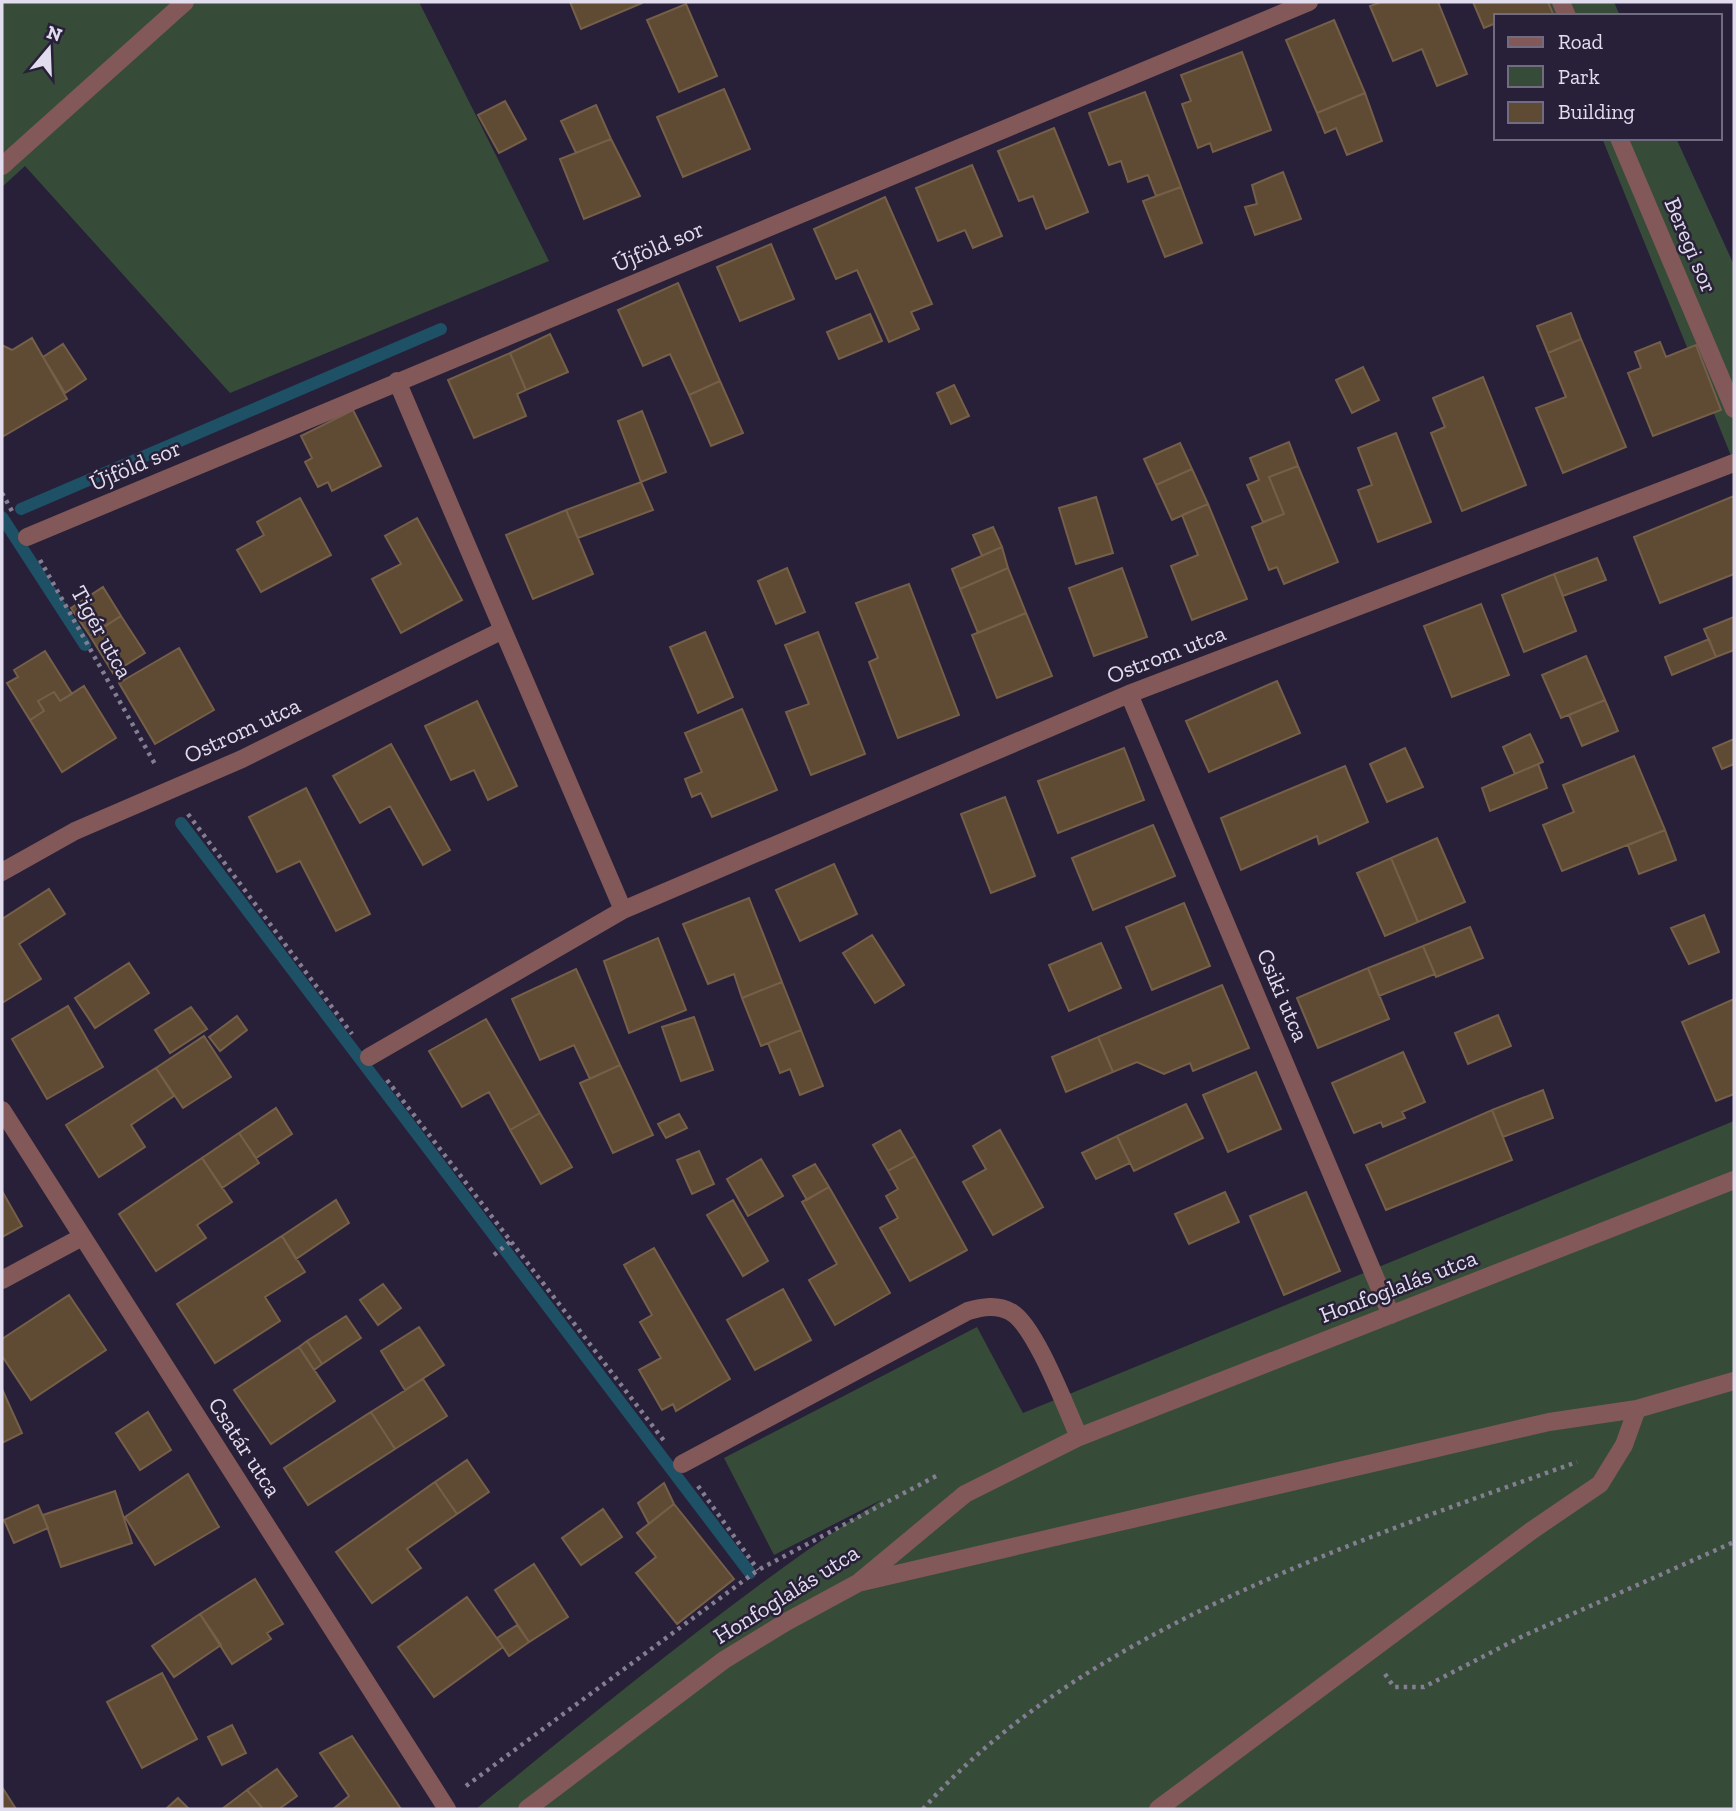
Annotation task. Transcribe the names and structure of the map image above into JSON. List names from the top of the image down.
{
  "streets": {
    "street": [
      "Beregi sor",
      "Újföld sor",
      "Ostrom utca",
      "Csiki utca",
      "Honfoglalás utca",
      "Csatár utca"
    ],
    "path": ["Tigér utca"]
  },
  "crossings": [
    ["Újföld sor", "Tigér utca"],
    ["Tigér utca", "Ostrom utca"],
    ["Ostrom utca", "Csiki utca"],
    ["Csiki utca", "Honfoglalás utca"]
  ],
  "legend": ["Road", "Park", "Building"],
  "north": "top"
}
